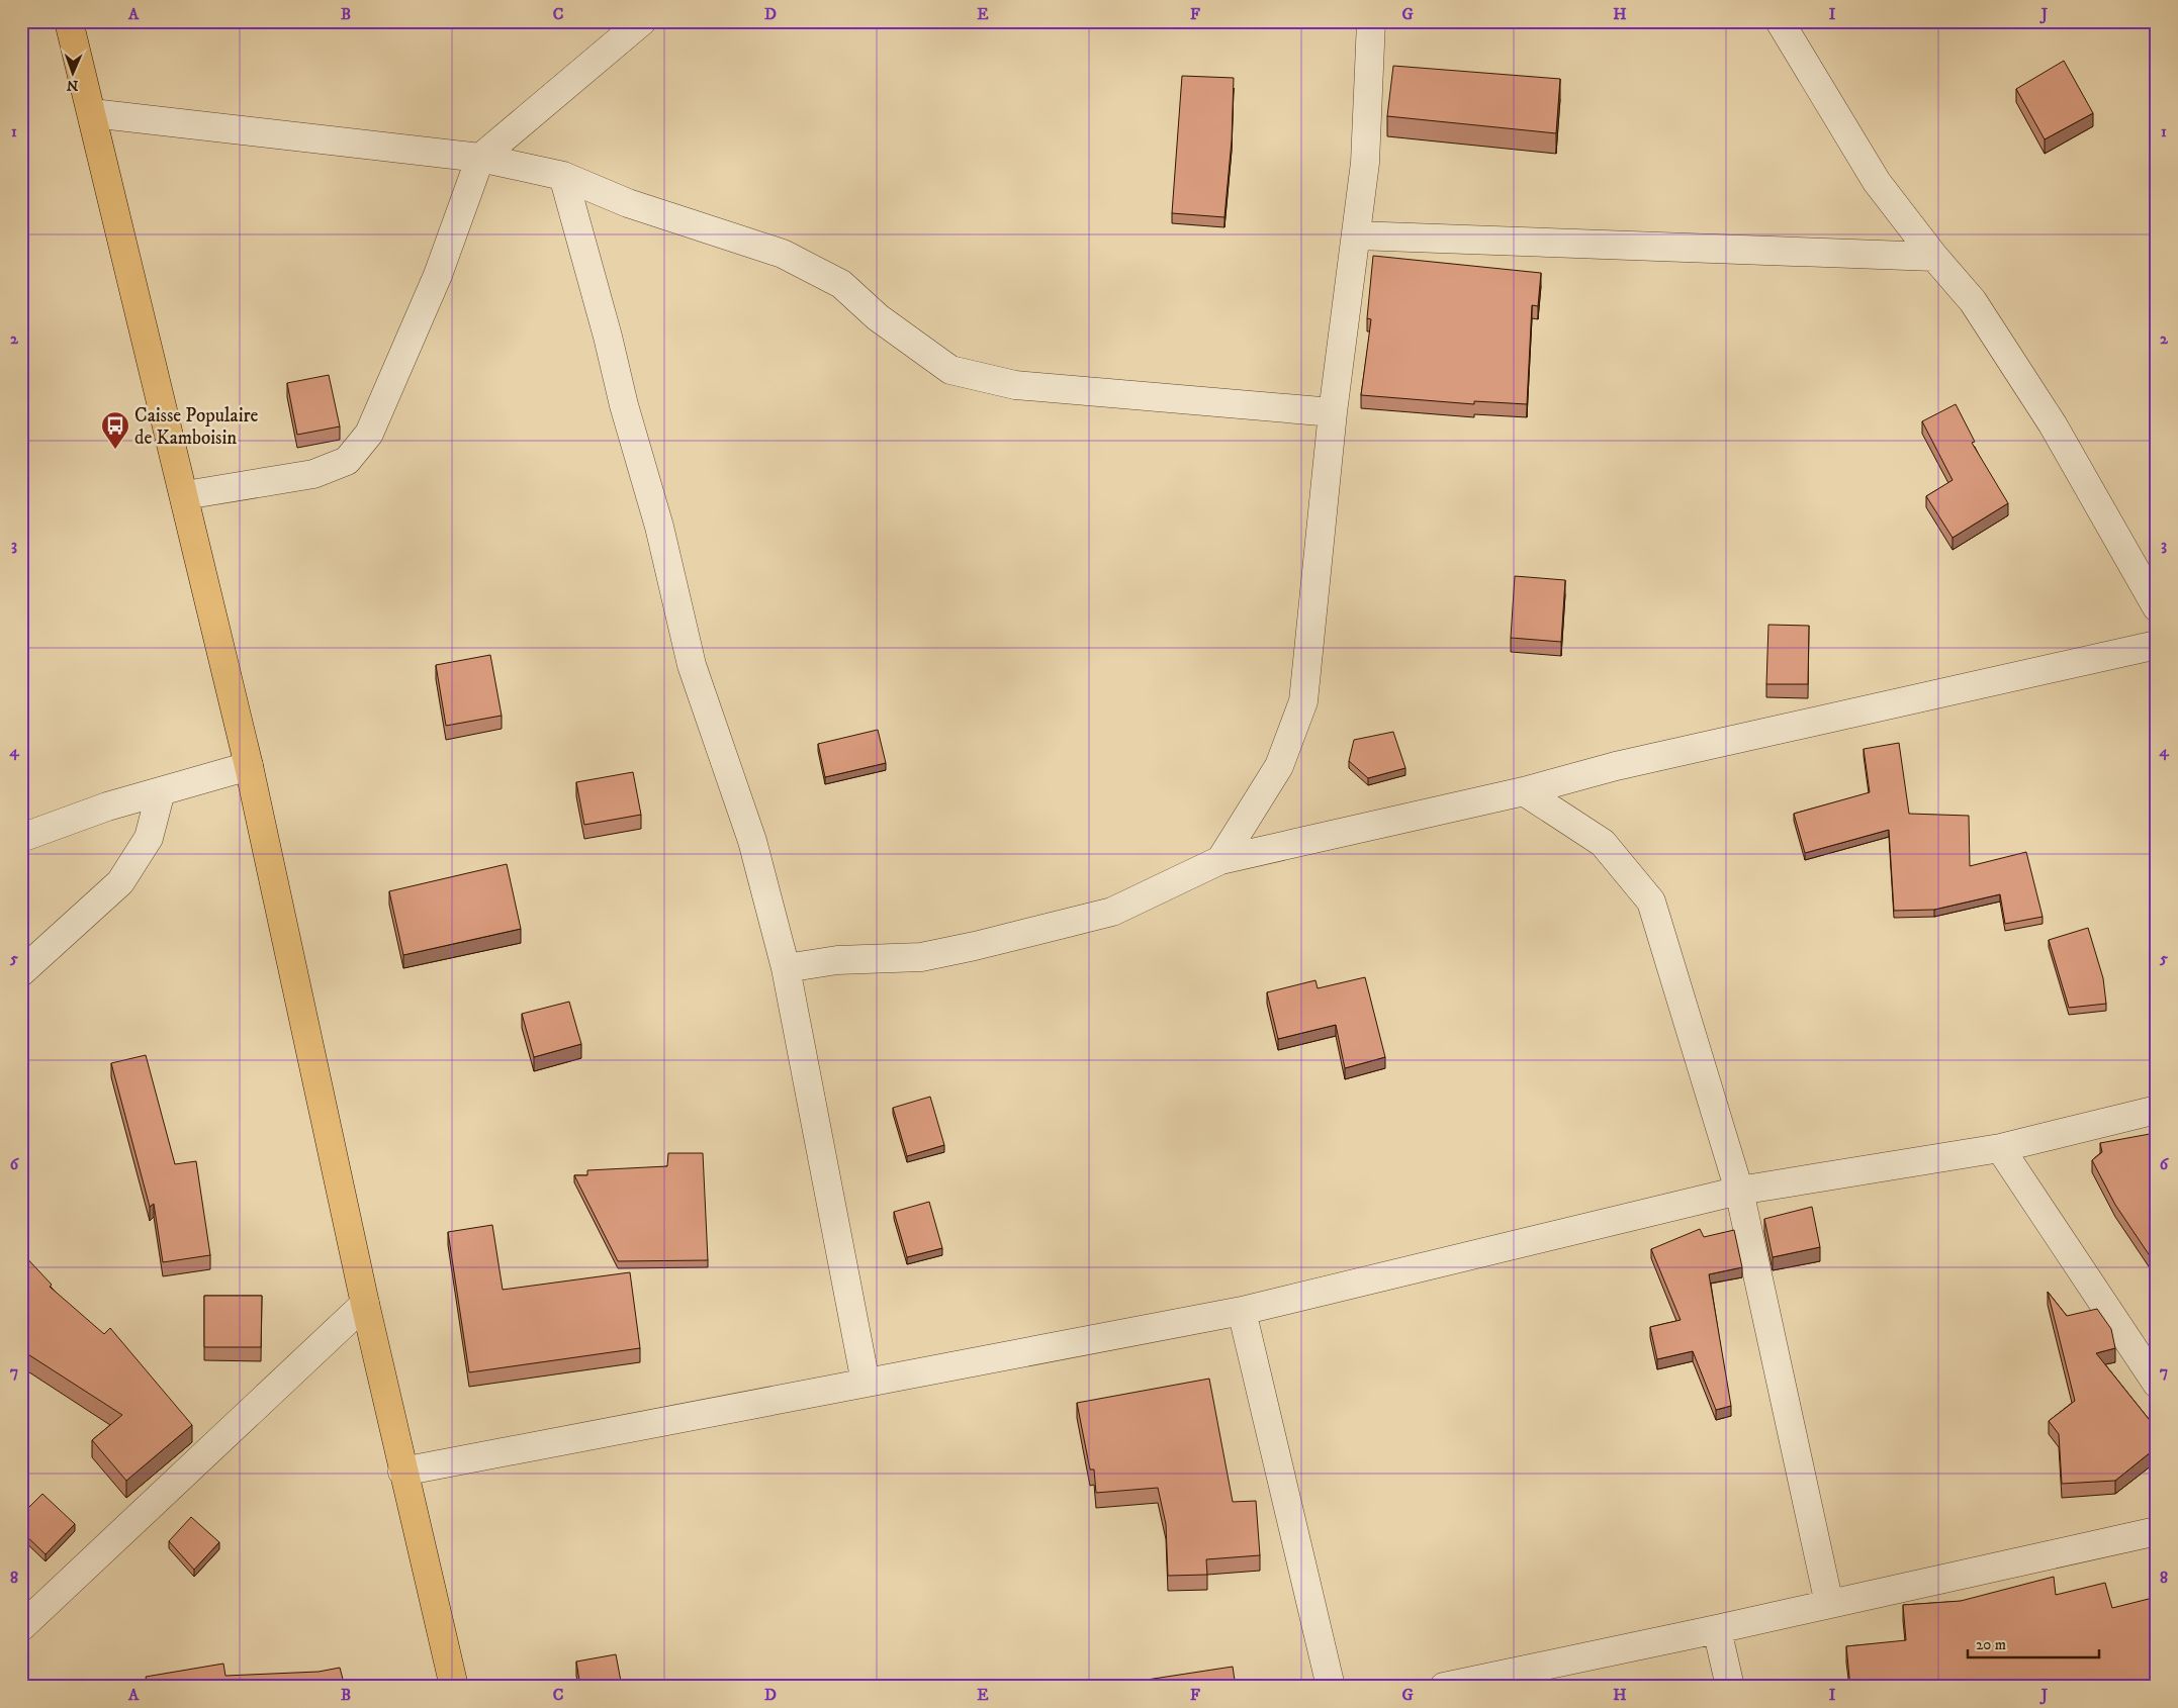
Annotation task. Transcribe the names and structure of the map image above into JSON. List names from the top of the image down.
{
  "places": {
    "bus stop": ["Caisse Populaire de Kamboisin"]
  },
  "scale_bar": "20 m",
  "north": "bottom",
  "grid": {
    "columns": [
      "A",
      "B",
      "C",
      "D",
      "E",
      "F",
      "G",
      "H",
      "I",
      "J"
    ],
    "rows": [
      "1",
      "2",
      "3",
      "4",
      "5",
      "6",
      "7",
      "8"
    ]
  }
}
